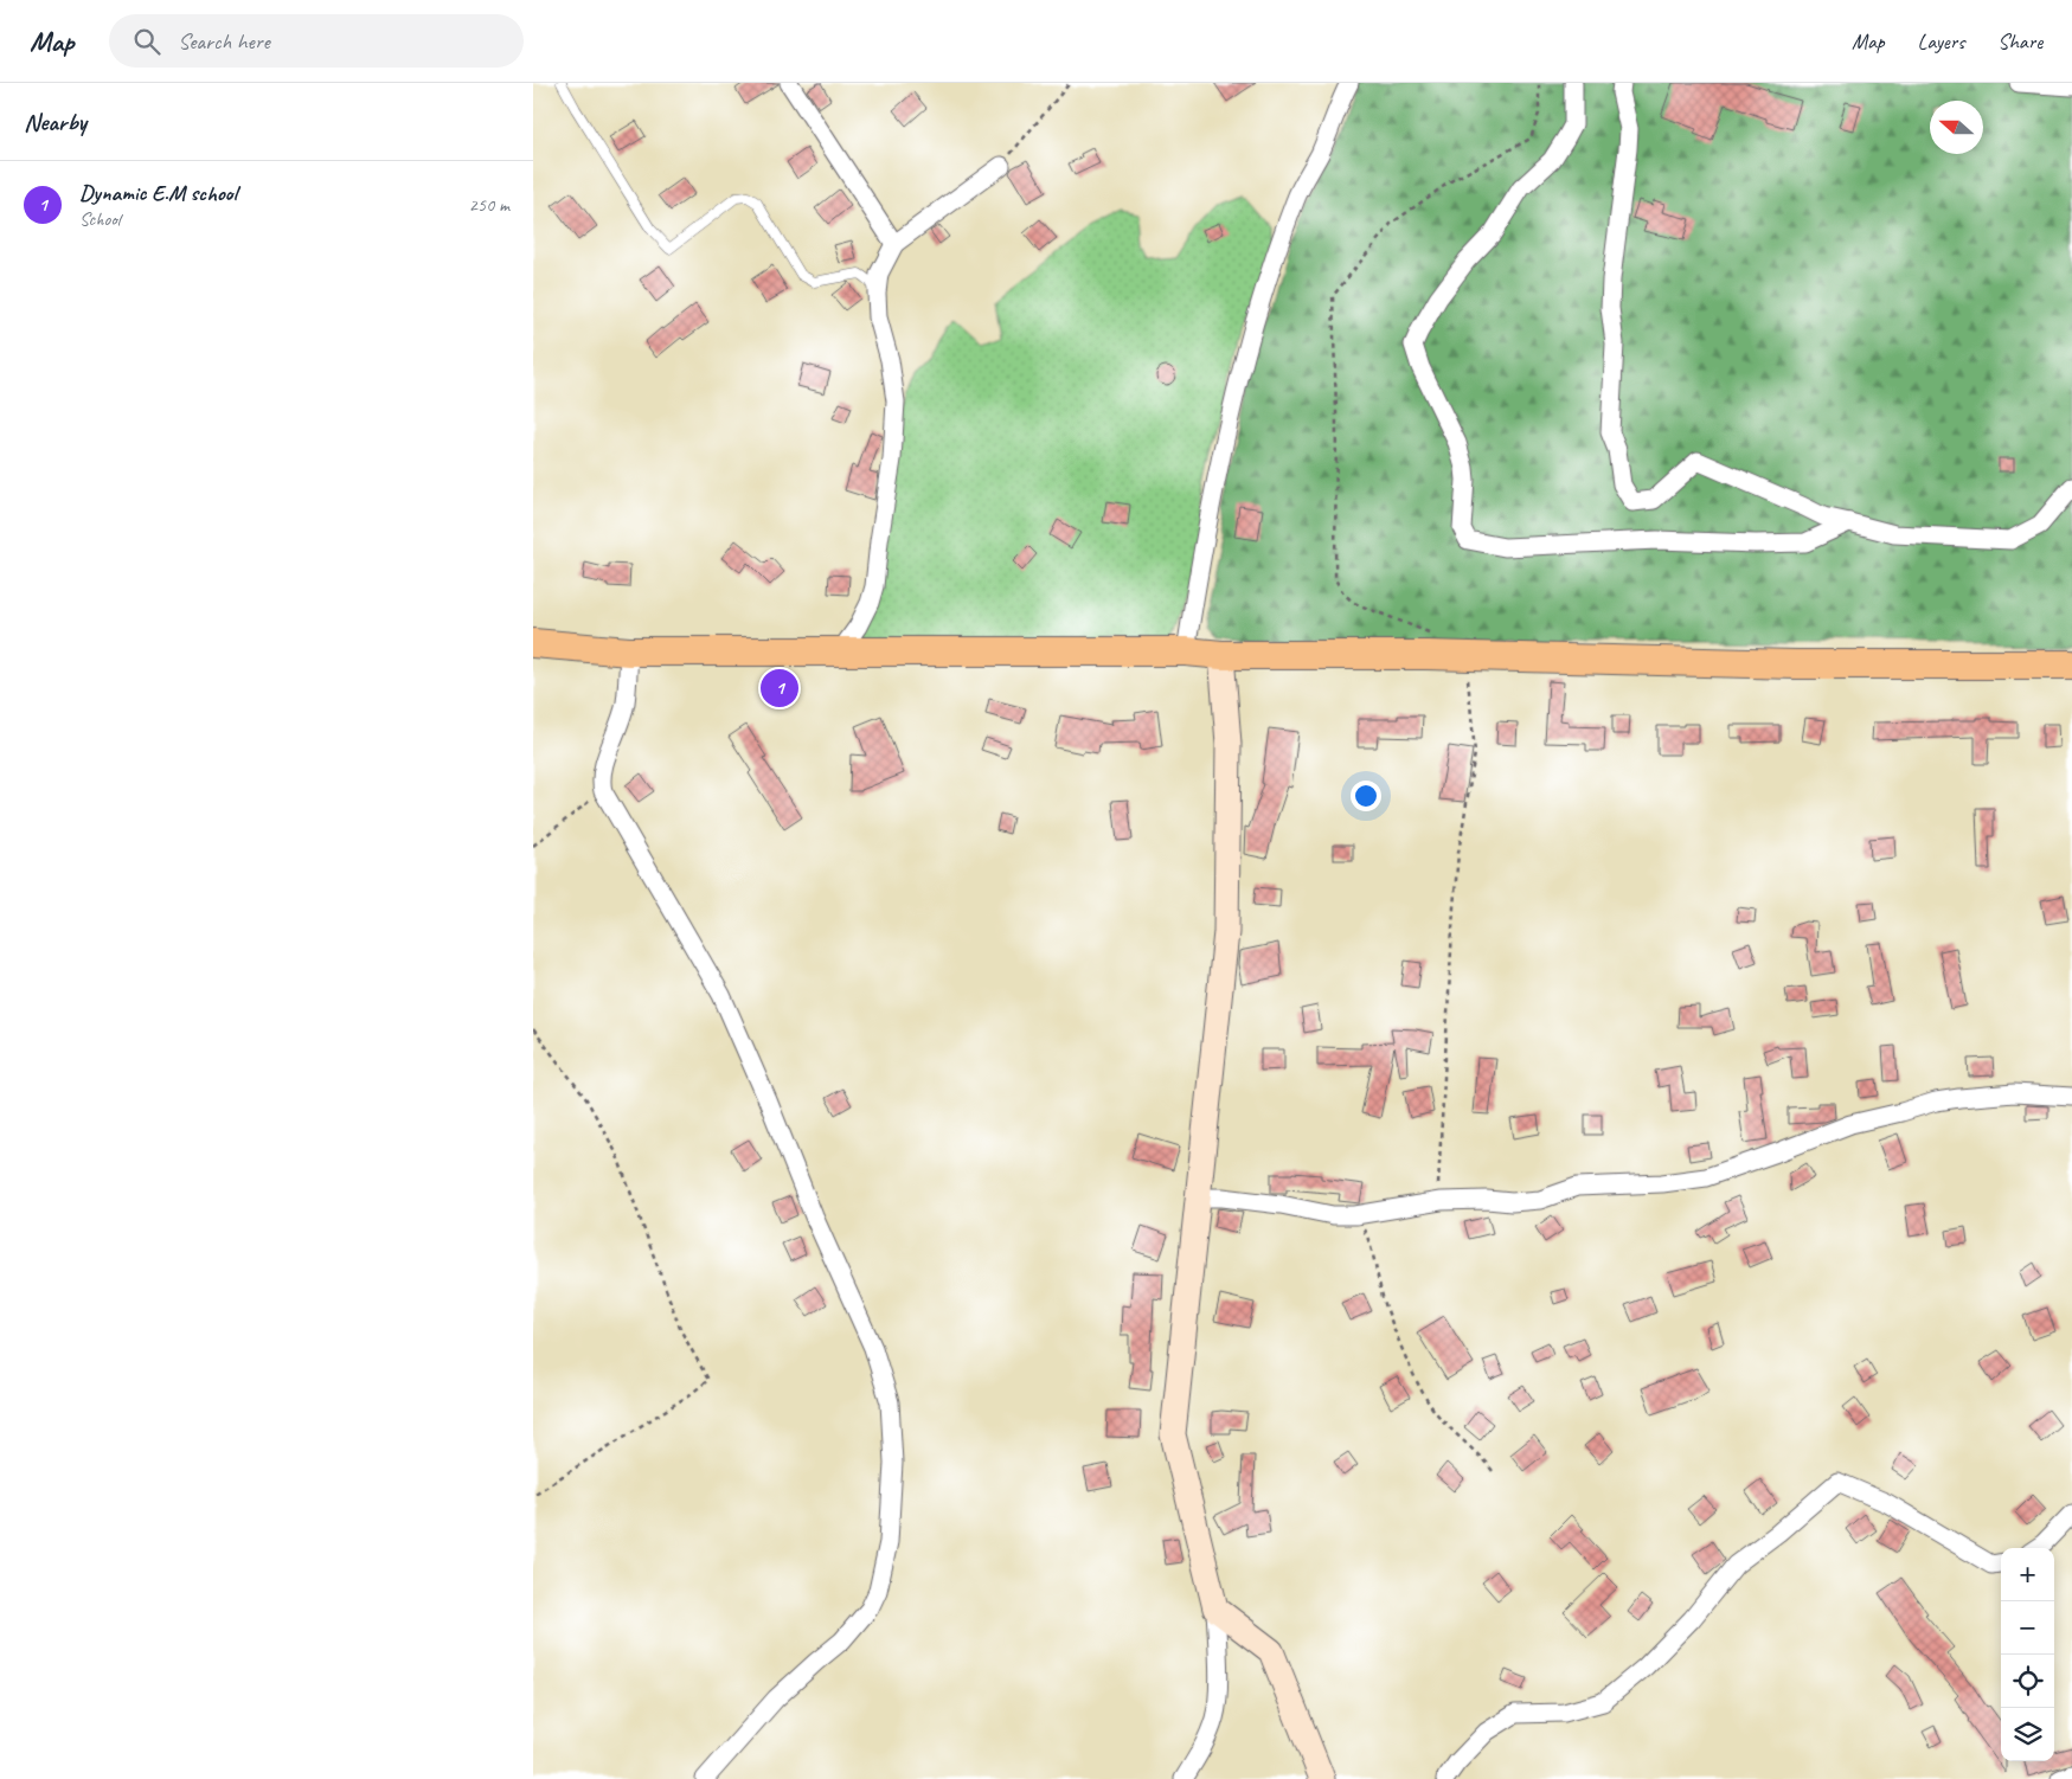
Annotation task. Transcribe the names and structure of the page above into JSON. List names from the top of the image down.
{
  "north": "left",
  "page": {
    "header": "Map",
    "search": "Search here",
    "nav": ["Map", "Layers", "Share"],
    "heading": "Nearby",
    "list": [
      {
        "mark": "1",
        "name": "Dynamic E.M school",
        "note": "School",
        "value": "250 m"
      }
    ],
    "pins": "1",
    "map_buttons": ["+", "−"]
  }
}
